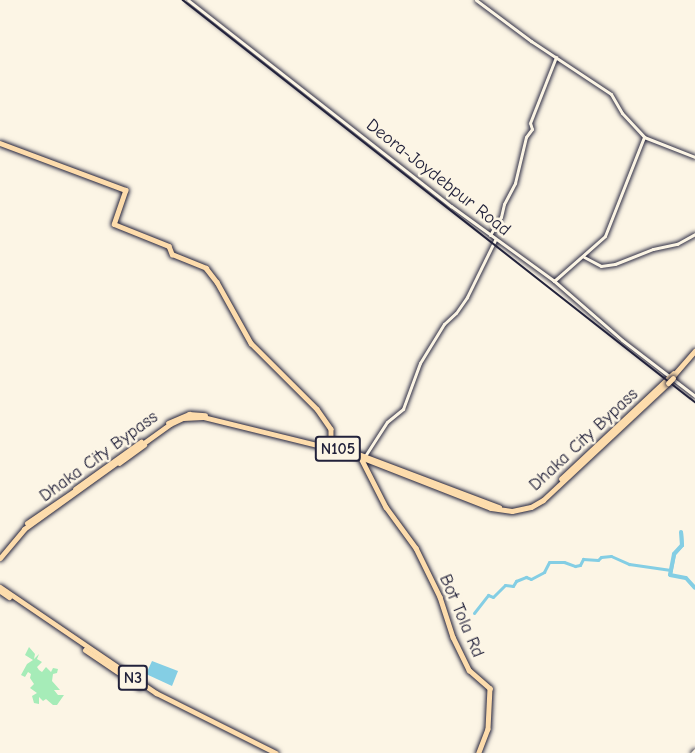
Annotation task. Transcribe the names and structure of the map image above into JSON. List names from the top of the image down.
{
  "streets": {
    "highway": ["Dhaka City Bypass", "N105", "N3"],
    "main road": ["Bot Tola Rd"],
    "street": ["Deora-Joydebpur Road"]
  },
  "crossings": [
    ["Deora-Joydebpur Road", "Dhaka City Bypass"]
  ]
}
